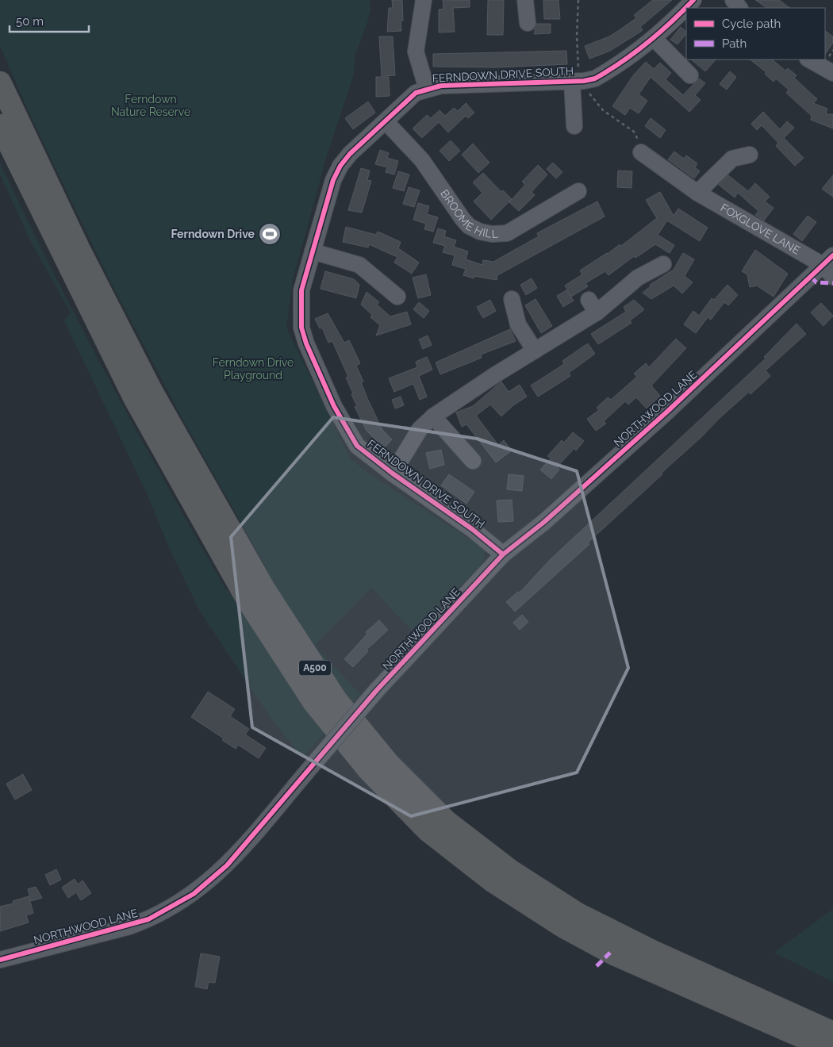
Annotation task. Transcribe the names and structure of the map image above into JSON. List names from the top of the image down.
{
  "streets": {
    "highway": ["A500"],
    "street": [
      "FERNDOWN DRIVE SOUTH",
      "BROOME HILL",
      "FOXGLOVE LANE",
      "NORTHWOOD LANE"
    ]
  },
  "crossings": [
    ["FERNDOWN DRIVE SOUTH", "BROOME HILL"],
    ["FERNDOWN DRIVE SOUTH", "NORTHWOOD LANE"],
    ["FOXGLOVE LANE", "NORTHWOOD LANE"]
  ],
  "parks": ["Ferndown Nature Reserve", "Ferndown Drive Playground"],
  "places": {
    "sports": ["Ferndown Drive"]
  },
  "legend": ["Cycle path", "Path"],
  "scale_bar": "50 m"
}
